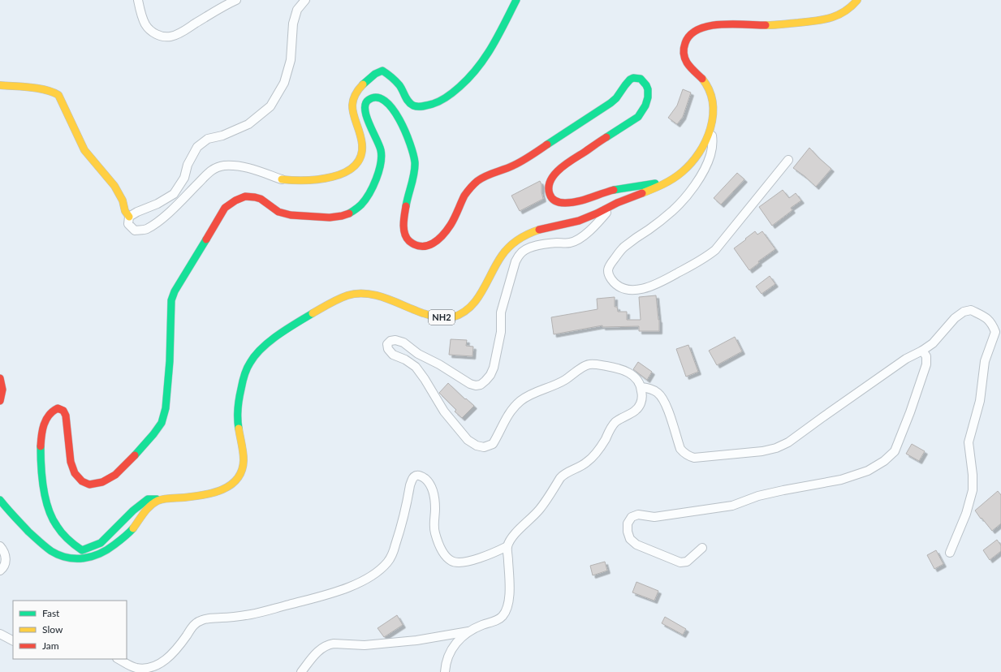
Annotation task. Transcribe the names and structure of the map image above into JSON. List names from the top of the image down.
{
  "streets": {
    "main road": ["NH2"]
  },
  "legend": ["Fast", "Slow", "Jam"]
}
